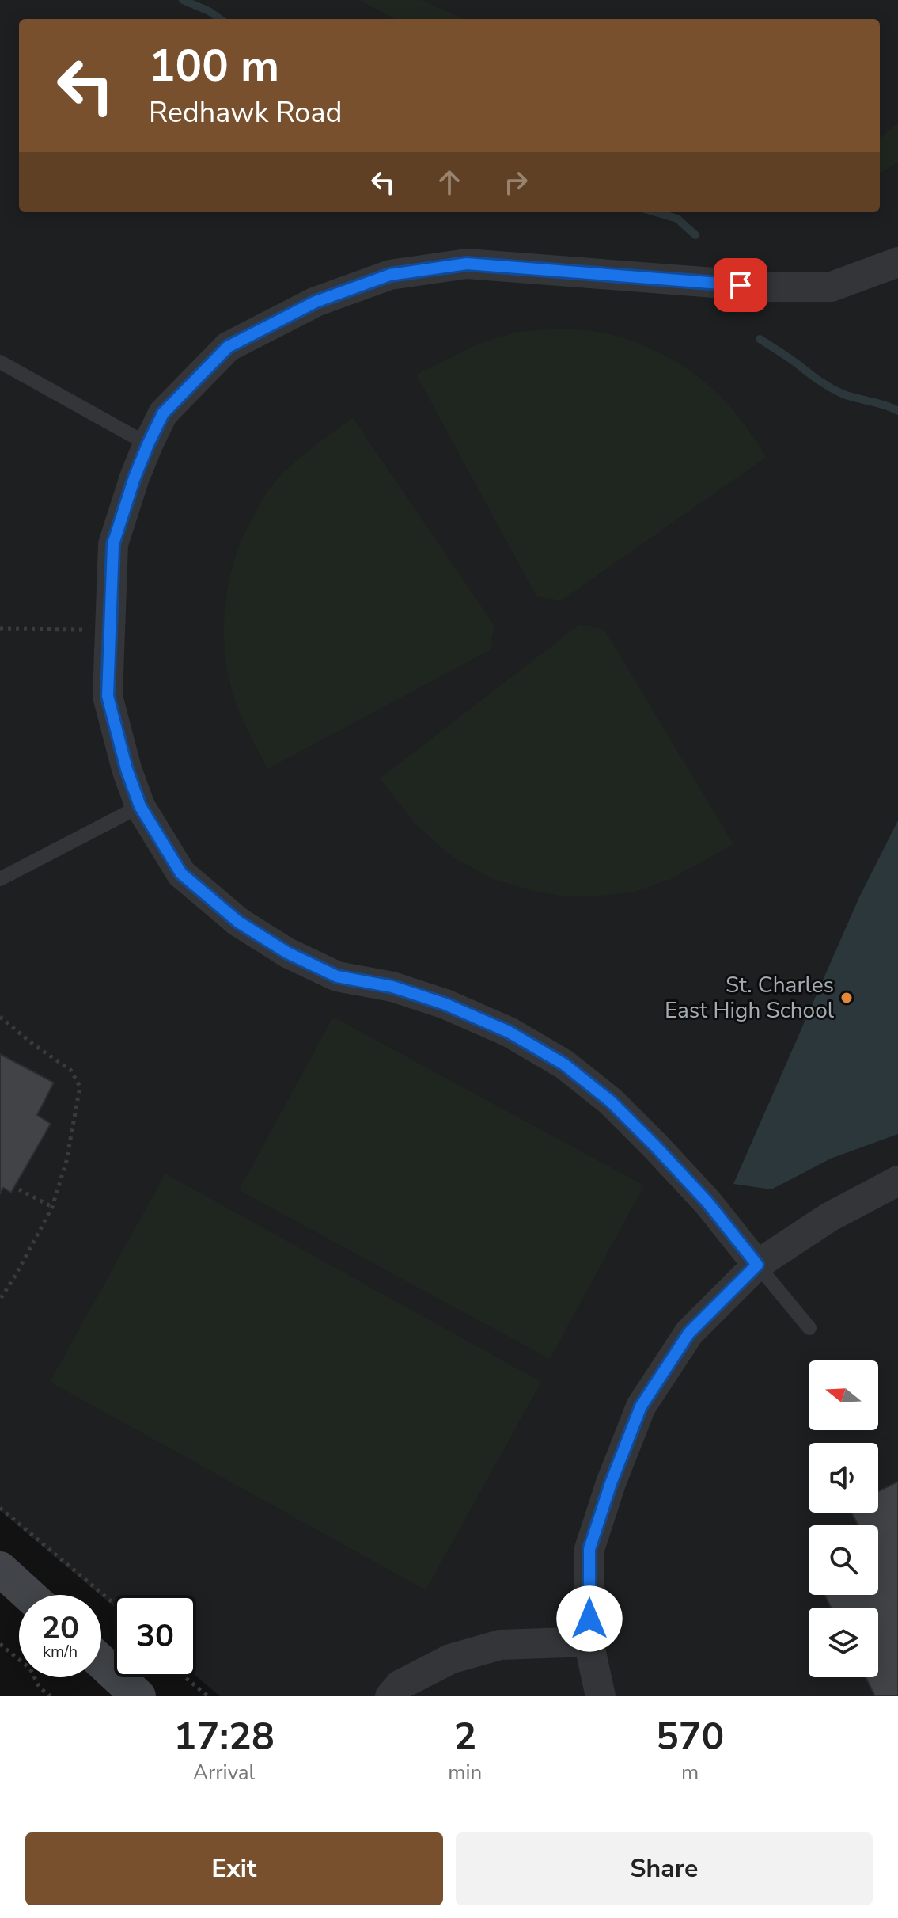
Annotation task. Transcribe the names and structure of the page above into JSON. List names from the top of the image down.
{
  "places": ["St. Charles East High School"],
  "north": "left",
  "page": {
    "turn": ["100 m", "Redhawk Road"],
    "speed": "20 km/h",
    "limit": "30",
    "eta": [
      "17:28",
      "Arrival",
      "2",
      "min",
      "570",
      "m"
    ],
    "buttons": ["Exit", "Share"]
  }
}
